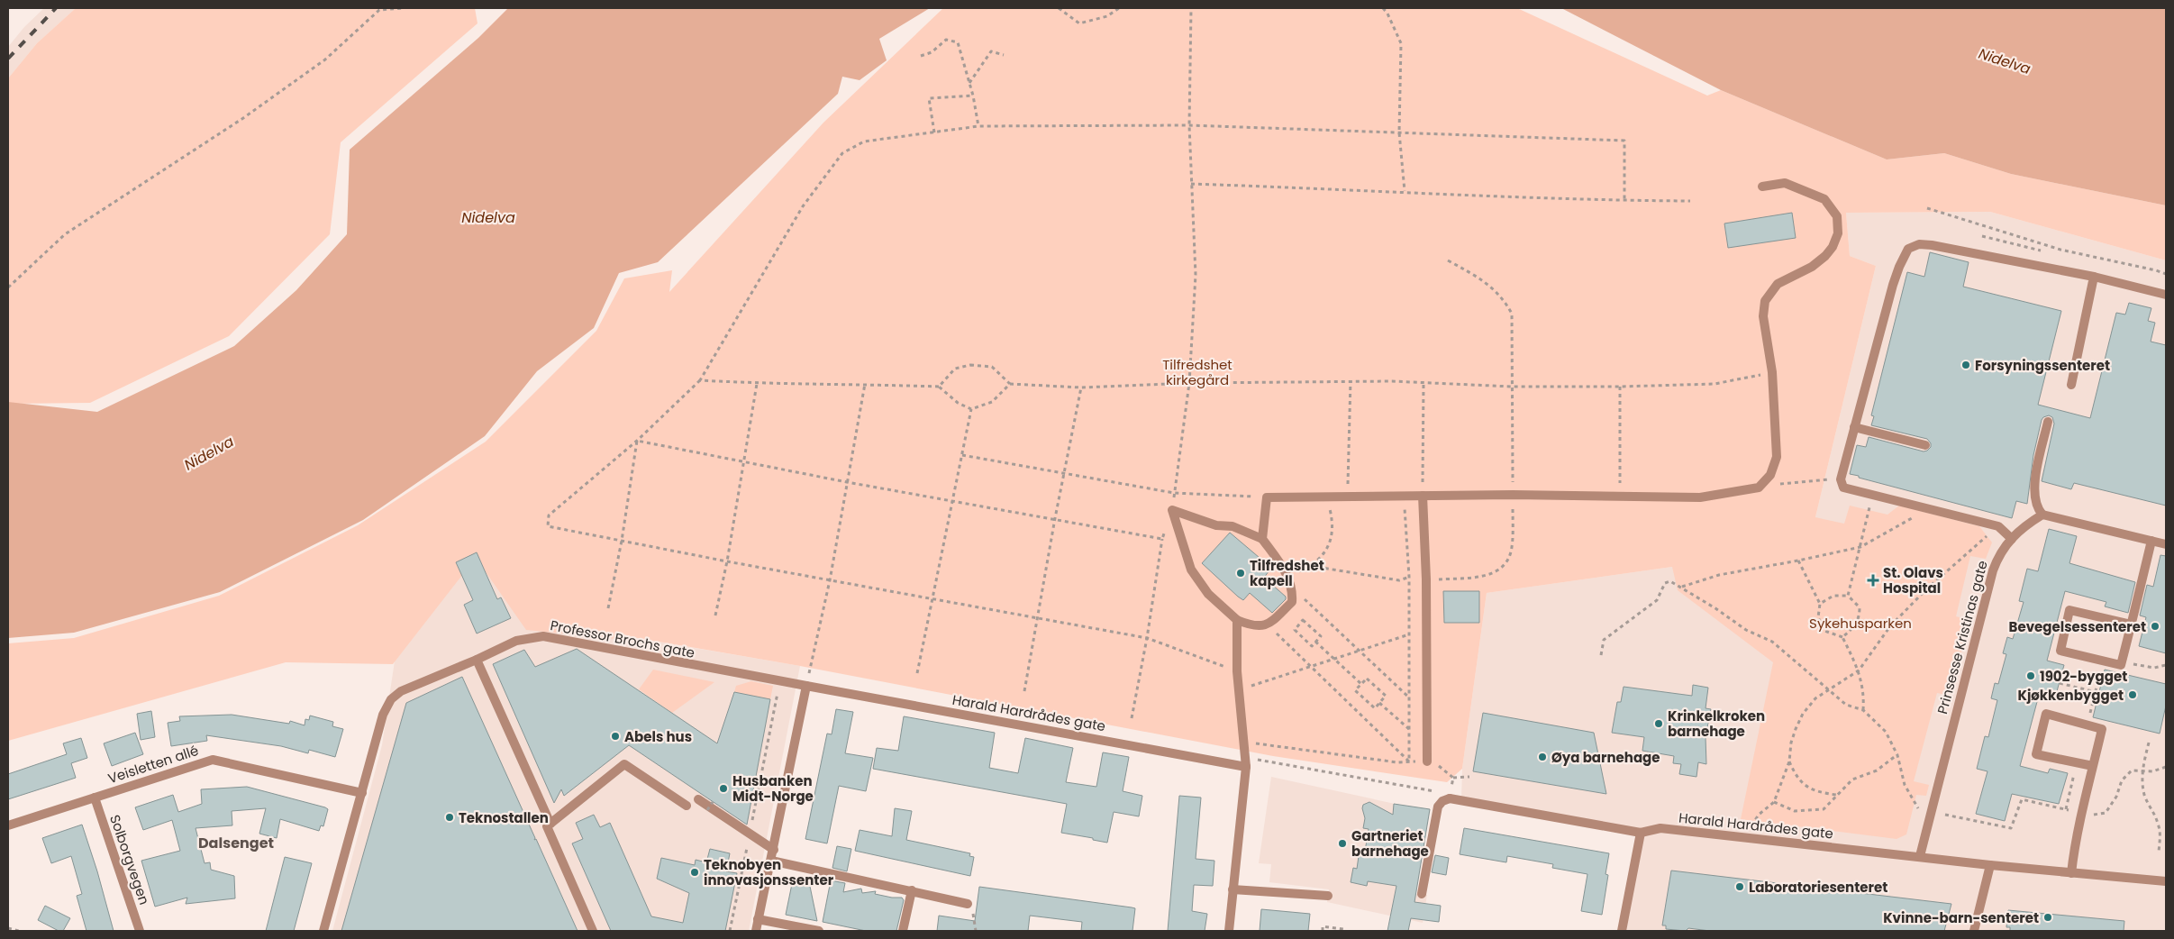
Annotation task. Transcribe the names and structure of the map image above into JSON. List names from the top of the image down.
{
  "streets": {
    "street": [
      "Prinsesse Kristinas gate",
      "Professor Brochs gate",
      "Harald Hardrådes gate",
      "Veisletten allé",
      "Solborgvegen"
    ]
  },
  "crossings": [
    ["Prinsesse Kristinas gate", "Harald Hardrådes gate"],
    ["Professor Brochs gate", "Harald Hardrådes gate"],
    ["Professor Brochs gate", "Veisletten allé"],
    ["Veisletten allé", "Solborgvegen"]
  ],
  "districts": ["Dalsenget"],
  "water": ["Nidelva"],
  "parks": ["Tilfredshet kirkegård", "Sykehusparken"],
  "places": {
    "other": [
      "Forsyningssenteret",
      "Tilfredshet kapell",
      "Bevegelsessenteret",
      "1902-bygget",
      "Kjøkkenbygget",
      "Krinkelkroken barnehage",
      "Abels hus",
      "Øya barnehage",
      "Husbanken Midt-Norge",
      "Teknostallen",
      "Gartneriet barnehage",
      "Teknobyen innovasjonssenter",
      "Laboratoriesenteret",
      "Kvinne-barn-senteret"
    ],
    "health": ["St. Olavs Hospital"]
  }
}
